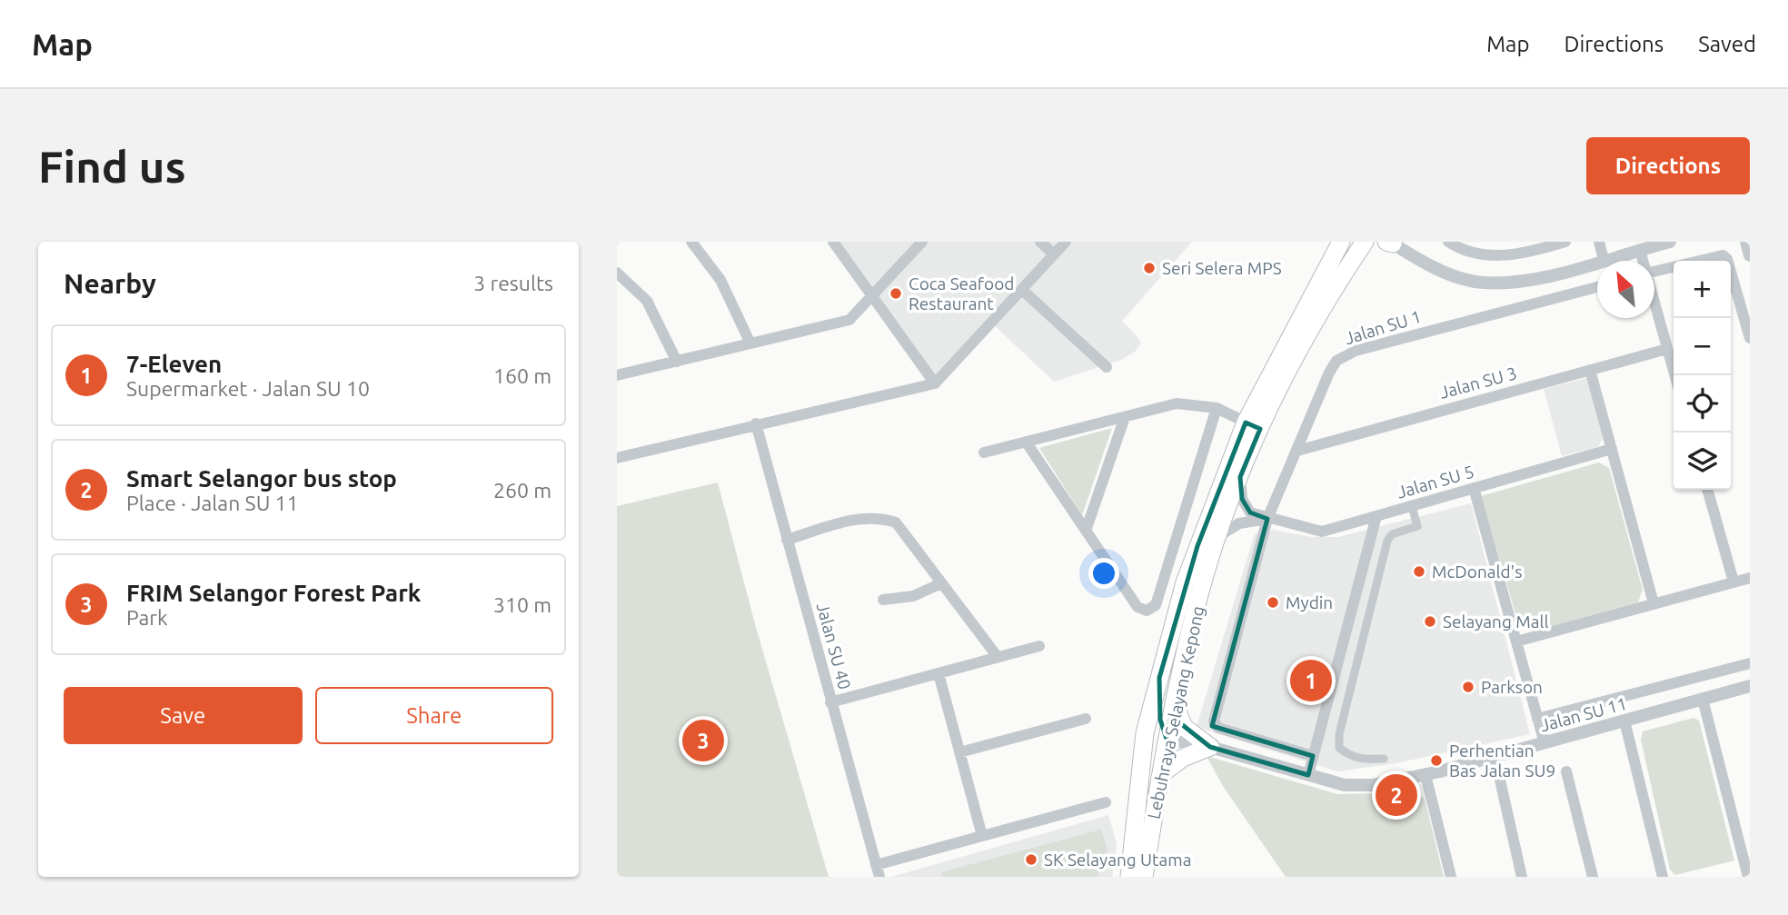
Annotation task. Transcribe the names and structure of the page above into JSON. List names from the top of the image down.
{
  "streets": {
    "main road": ["Lebuhraya Selayang Kepong"],
    "street": [
      "Jalan SU 1",
      "Jalan SU 3",
      "Jalan SU 5",
      "Jalan SU 40",
      "Jalan SU 11"
    ]
  },
  "crossings": [
    ["Jalan SU 1", "Jalan SU 3"],
    ["Jalan SU 1", "Jalan SU 5"],
    ["Jalan SU 5", "Lebuhraya Selayang Kepong"],
    ["Lebuhraya Selayang Kepong", "Jalan SU 11"]
  ],
  "places": [
    "Seri Selera MPS",
    "Coca Seafood Restaurant",
    "McDonald's",
    "Mydin",
    "Selayang Mall",
    "Parkson",
    "Perhentian Bas Jalan SU9",
    "SK Selayang Utama"
  ],
  "north": "top left",
  "page": {
    "header": "Map",
    "nav": ["Map", "Directions", "Saved"],
    "buttons": [
      "Directions",
      ["Save", "Share"]
    ],
    "title": "Find us",
    "heading": ["Nearby", "3 results"],
    "map_buttons": ["+", "−"],
    "list": [
      {
        "mark": "1",
        "name": "7-Eleven",
        "note": "Supermarket · Jalan SU 10",
        "value": "160 m"
      },
      {
        "mark": "2",
        "name": "Smart Selangor bus stop",
        "note": "Place · Jalan SU 11",
        "value": "260 m"
      },
      {
        "mark": "3",
        "name": "FRIM Selangor Forest Park",
        "note": "Park",
        "value": "310 m"
      }
    ],
    "pins": ["1", "3", "2"]
  }
}
